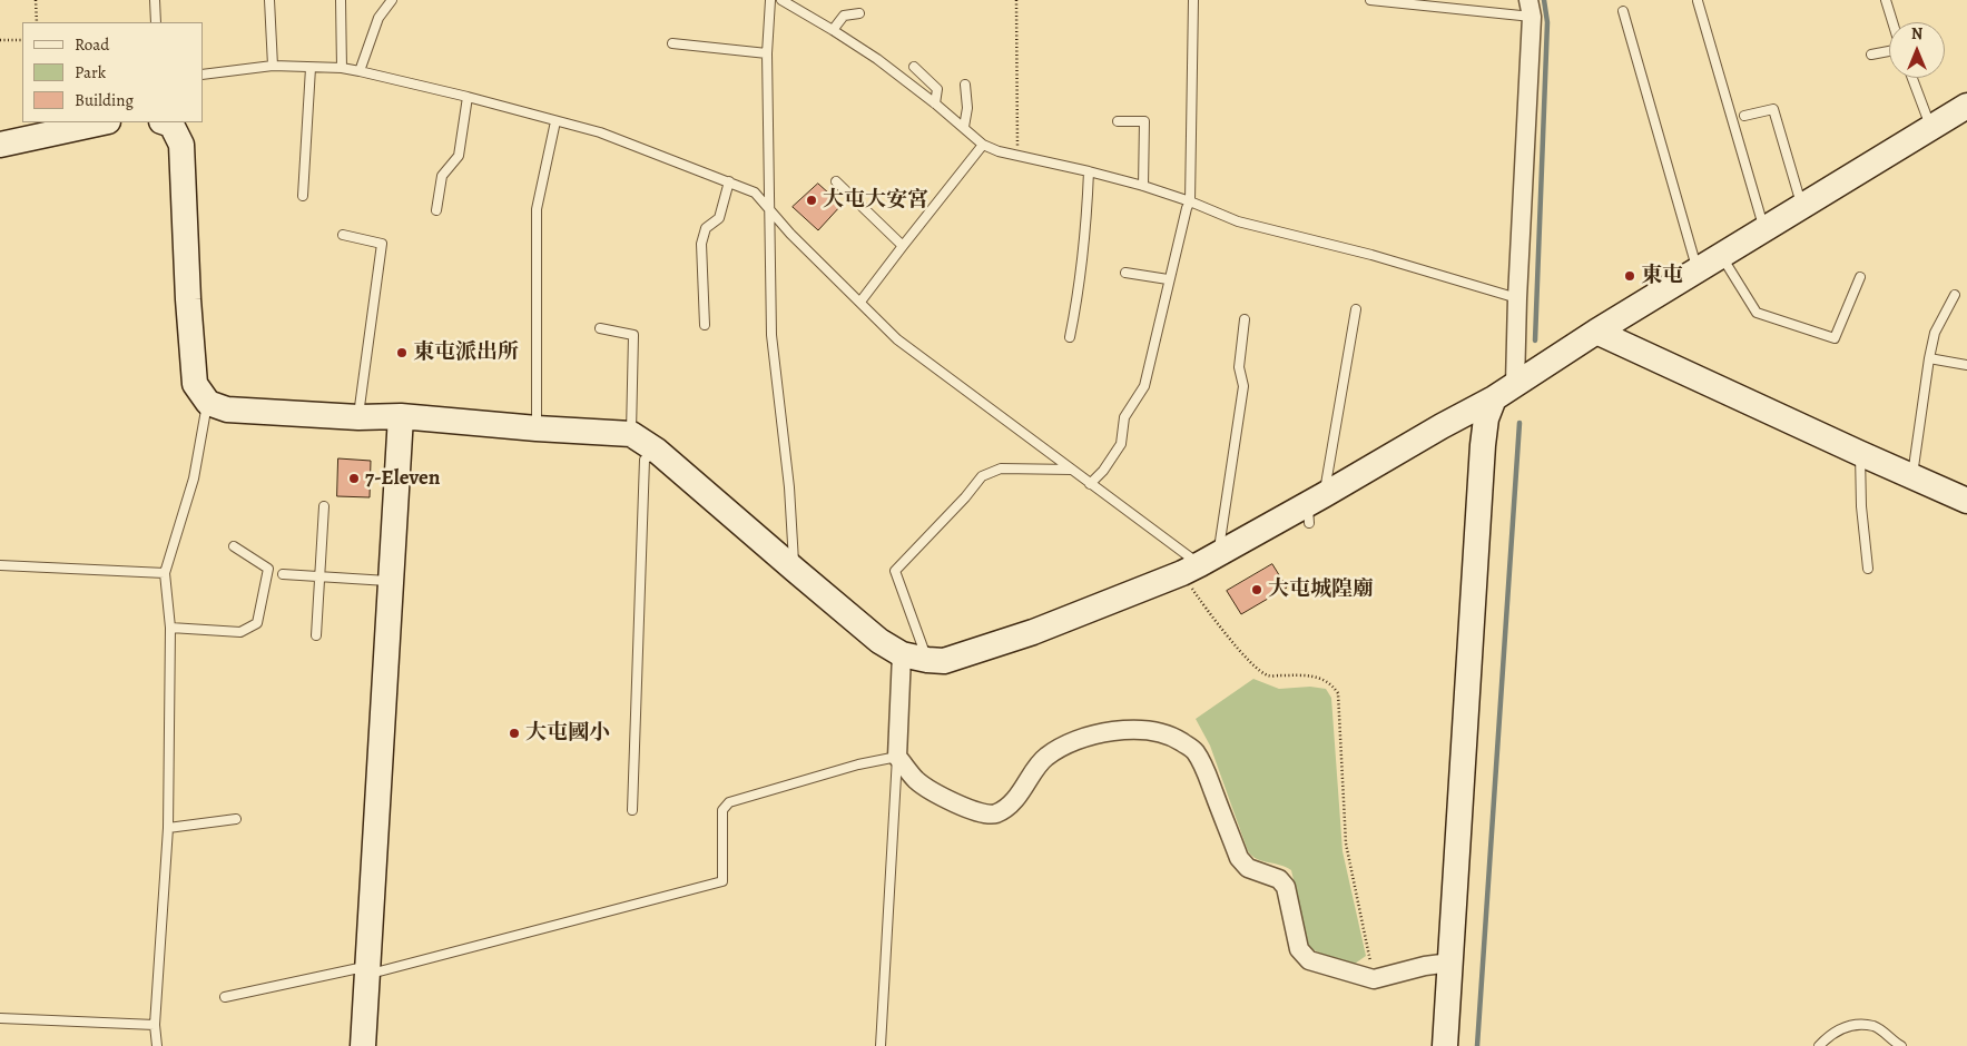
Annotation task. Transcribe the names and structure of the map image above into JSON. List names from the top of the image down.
{
  "places": [
    "大屯大安宮",
    "東屯",
    "東屯派出所",
    "7-Eleven",
    "大屯城隍廟",
    "大屯國小"
  ],
  "legend": ["Road", "Park", "Building"],
  "north": "top"
}
